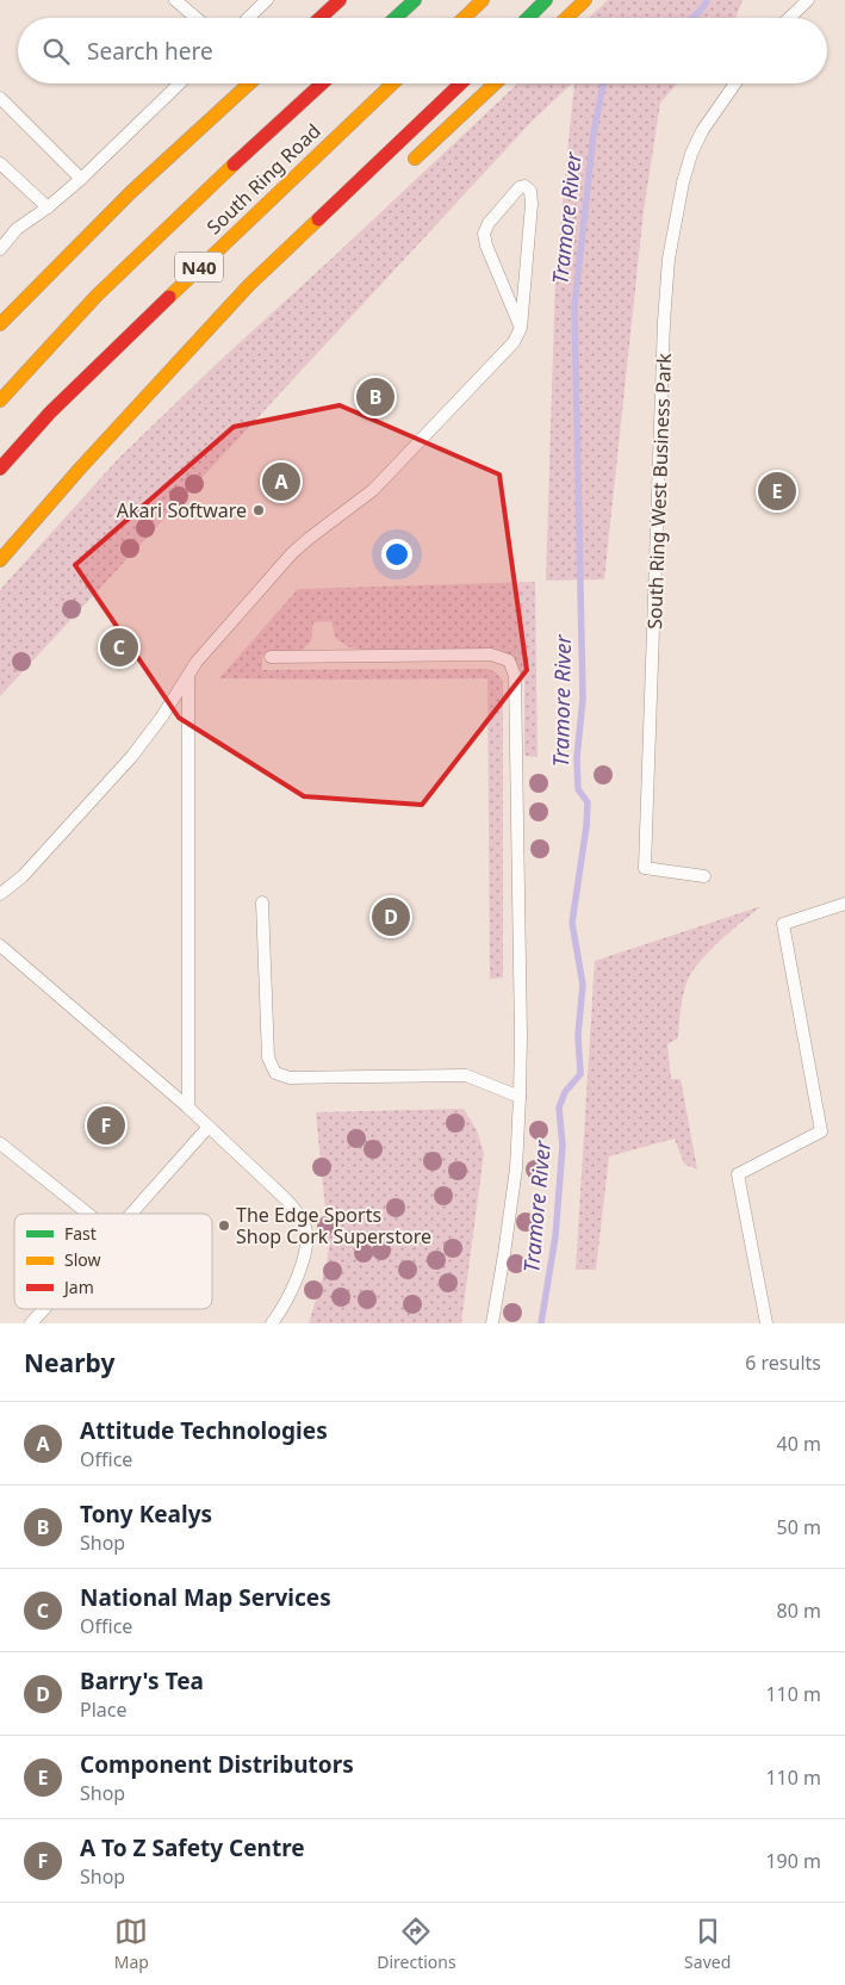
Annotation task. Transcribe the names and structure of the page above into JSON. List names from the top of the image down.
{
  "streets": {
    "highway": ["South Ring Road", "N40"],
    "lane": ["South Ring West Business Park"]
  },
  "water": ["Tramore River"],
  "places": ["Akari Software", "The Edge Sports Shop Cork Superstore"],
  "legend": ["Fast", "Slow", "Jam"],
  "page": {
    "search": "Search here",
    "pins": [
      "B",
      "A",
      "E",
      "C",
      "D",
      "F"
    ],
    "heading": ["Nearby", "6 results"],
    "list": [
      {
        "mark": "A",
        "name": "Attitude Technologies",
        "note": "Office",
        "value": "40 m"
      },
      {
        "mark": "B",
        "name": "Tony Kealys",
        "note": "Shop",
        "value": "50 m"
      },
      {
        "mark": "C",
        "name": "National Map Services",
        "note": "Office",
        "value": "80 m"
      },
      {
        "mark": "D",
        "name": "Barry's Tea",
        "note": "Place",
        "value": "110 m"
      },
      {
        "mark": "E",
        "name": "Component Distributors",
        "note": "Shop",
        "value": "110 m"
      },
      {
        "mark": "F",
        "name": "A To Z Safety Centre",
        "note": "Shop",
        "value": "190 m"
      }
    ],
    "nav": ["Map", "Directions", "Saved"]
  }
}
